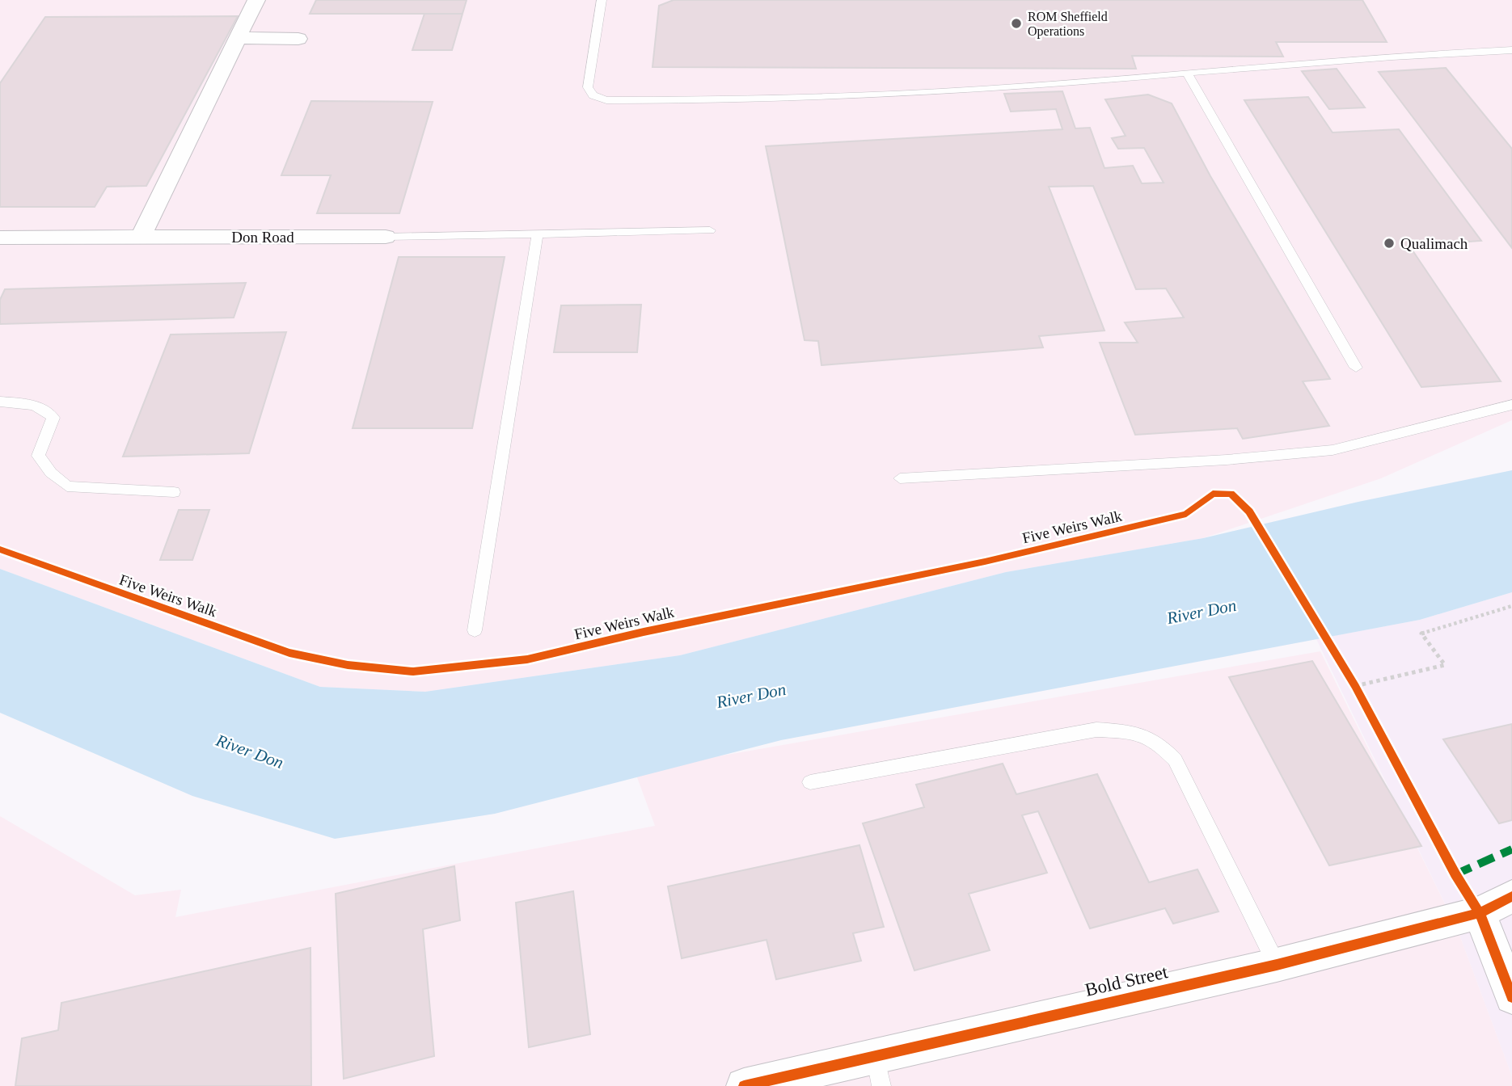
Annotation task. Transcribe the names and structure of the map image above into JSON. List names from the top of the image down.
{
  "streets": {
    "street": ["Don Road", "Bold Street"],
    "cycle path": ["Five Weirs Walk"]
  },
  "water": ["River Don"],
  "places": ["ROM Sheffield Operations", "Qualimach"]
}
